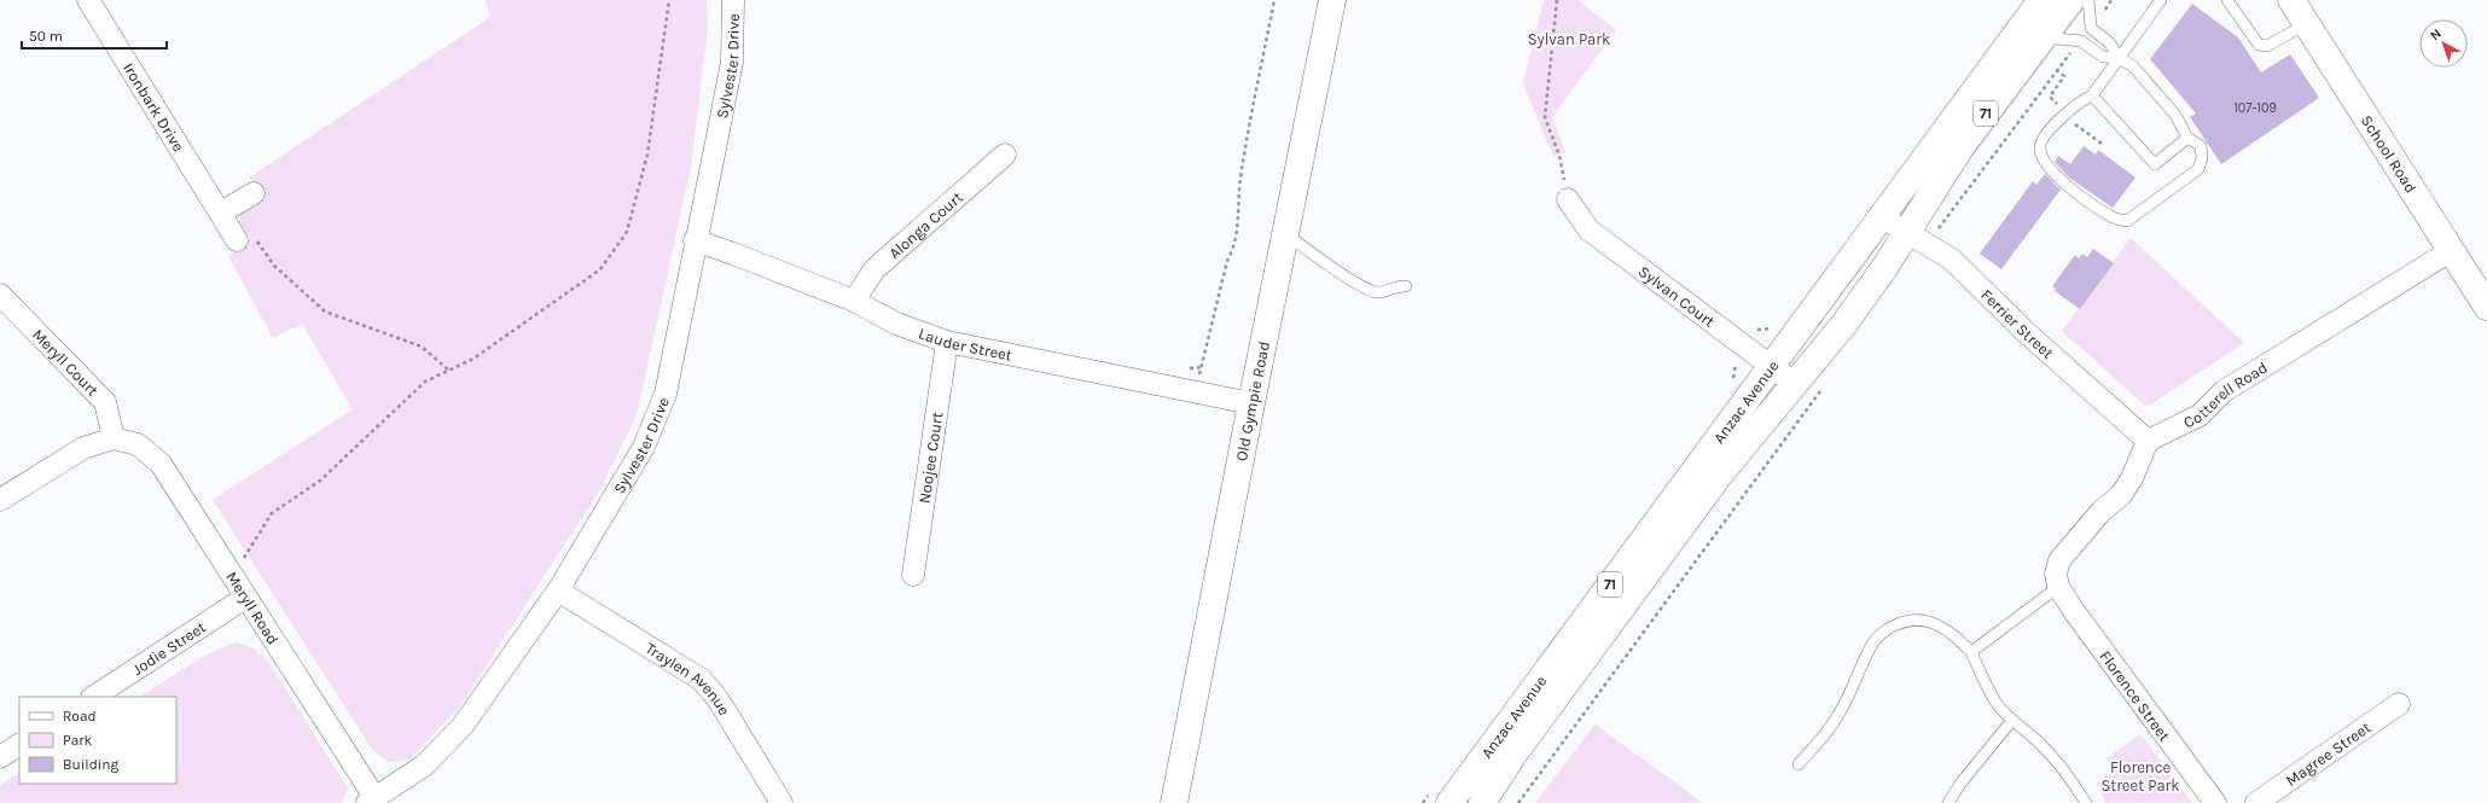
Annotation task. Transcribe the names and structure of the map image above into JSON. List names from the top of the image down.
{
  "streets": {
    "main road": [
      "71",
      "School Road",
      "Old Gympie Road",
      "Anzac Avenue"
    ],
    "street": [
      "Sylvester Drive",
      "Ironbark Drive",
      "Alonga Court",
      "Sylvan Court",
      "Ferrier Street",
      "Lauder Street",
      "Meryll Court",
      "Cotterell Road",
      "Noojee Court",
      "Meryll Road",
      "Jodie Street",
      "Traylen Avenue",
      "Florence Street",
      "Magree Street"
    ]
  },
  "crossings": [
    ["Sylvester Drive", "Lauder Street"],
    ["Sylvester Drive", "Meryll Road"],
    ["Sylvester Drive", "Traylen Avenue"],
    ["School Road", "Cotterell Road"],
    ["Alonga Court", "Lauder Street"],
    ["Sylvan Court", "Anzac Avenue"],
    ["Ferrier Street", "Cotterell Road"],
    ["Ferrier Street", "Anzac Avenue"],
    ["Lauder Street", "Old Gympie Road"],
    ["Lauder Street", "Noojee Court"],
    ["Meryll Court", "Meryll Road"],
    ["Meryll Road", "Jodie Street"]
  ],
  "parks": ["Sylvan Park", "Florence Street Park"],
  "house_numbers": ["107-109"],
  "legend": ["Road", "Park", "Building"],
  "scale_bar": "50 m",
  "north": "top left"
}
